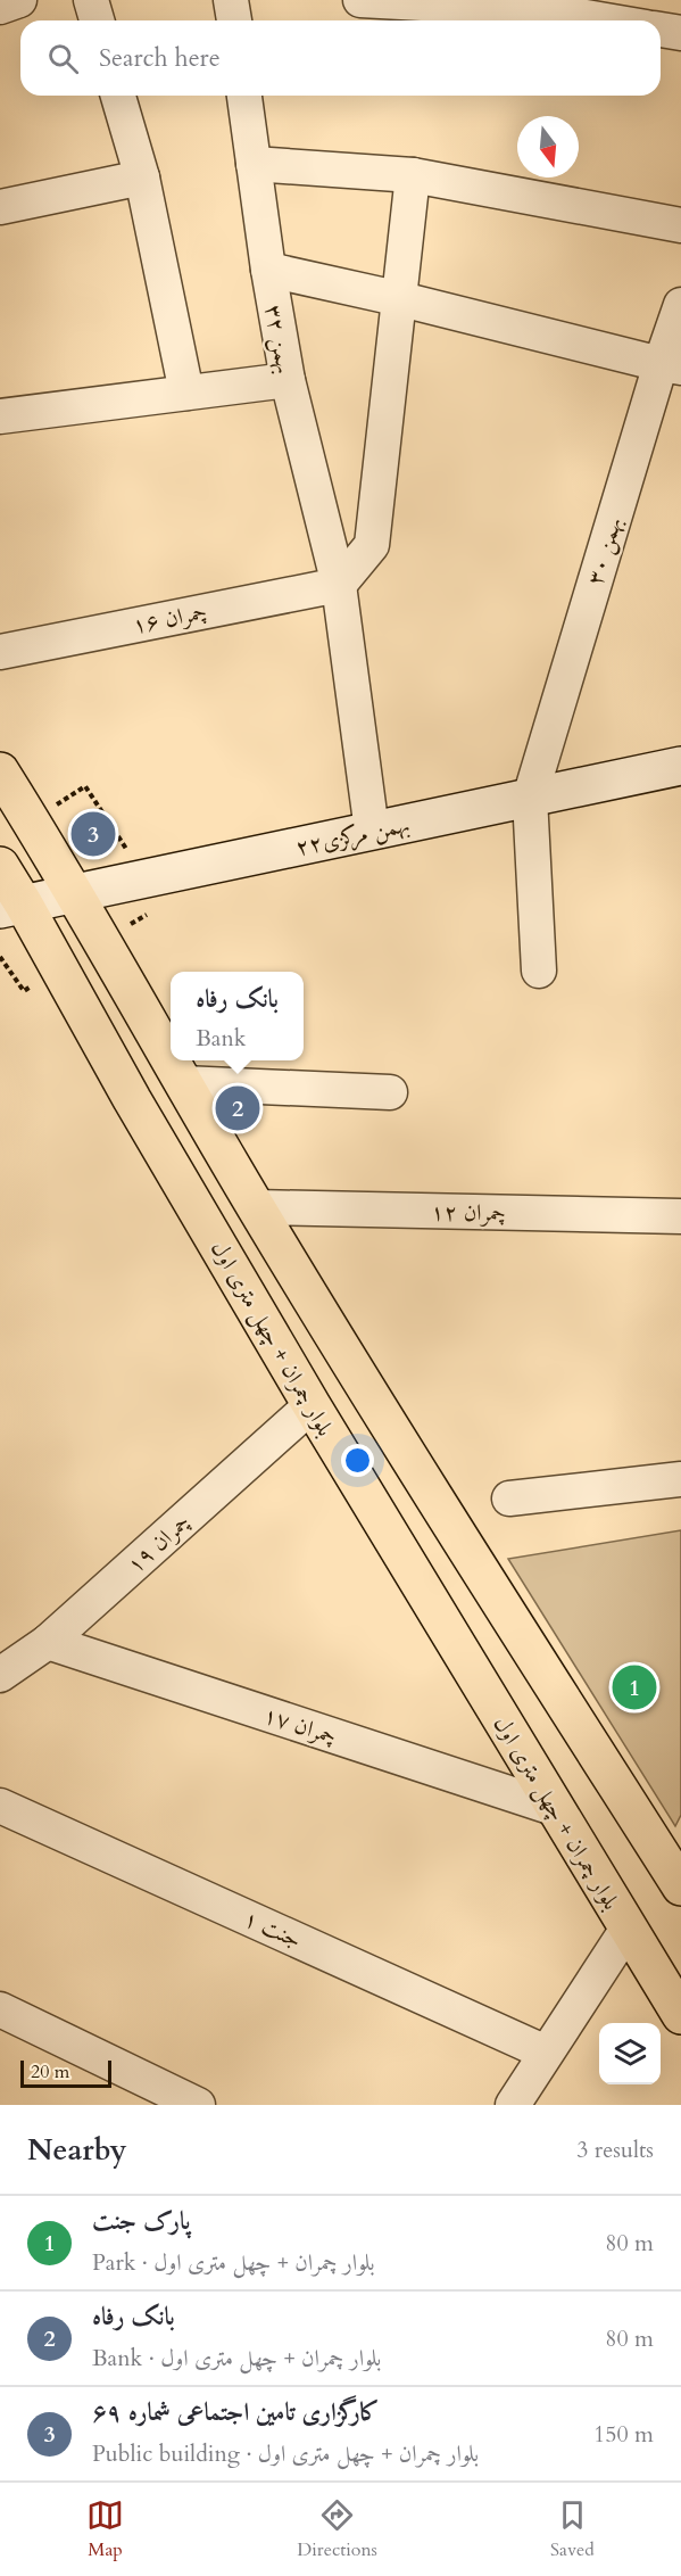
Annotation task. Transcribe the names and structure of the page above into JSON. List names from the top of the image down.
{
  "streets": {
    "main road": ["بلوار چمران + چهل متری اول"],
    "street": [
      "بهمن ۳۲",
      "بهمن ۳۰",
      "چمران ۱۶",
      "۲۲بهمن مرکزی",
      "چمران ۱۲",
      "چمران ۱۹",
      "چمران ۱۷",
      "جنت ۱"
    ]
  },
  "crossings": [
    ["بهمن ۳۲", "چمران ۱۶"],
    ["بهمن ۳۲", "۲۲بهمن مرکزی"],
    ["بهمن ۳۰", "۲۲بهمن مرکزی"],
    ["۲۲بهمن مرکزی", "بلوار چمران + چهل متری اول"],
    ["بلوار چمران + چهل متری اول", "چمران ۱۹"],
    ["بلوار چمران + چهل متری اول", "چمران ۱۷"],
    ["چمران ۱۹", "چمران ۱۷"]
  ],
  "scale_bar": "20 m",
  "north": "bottom",
  "page": {
    "search": "Search here",
    "pins": ["3", "2", "1"],
    "popup": ["بانک رفاه", "Bank"],
    "scale": "20 m",
    "heading": ["Nearby", "3 results"],
    "list": [
      {
        "mark": "1",
        "name": "پارک جنت",
        "note": "Park · بلوار چمران + چهل متری اول",
        "value": "80 m"
      },
      {
        "mark": "2",
        "name": "بانک رفاه",
        "note": "Bank · بلوار چمران + چهل متری اول",
        "value": "80 m"
      },
      {
        "mark": "3",
        "name": "کارگزاری تامین اجتماعی شماره ۶۹",
        "note": "Public building · بلوار چمران + چهل متری اول",
        "value": "150 m"
      }
    ],
    "nav": ["Map", "Directions", "Saved"]
  }
}
